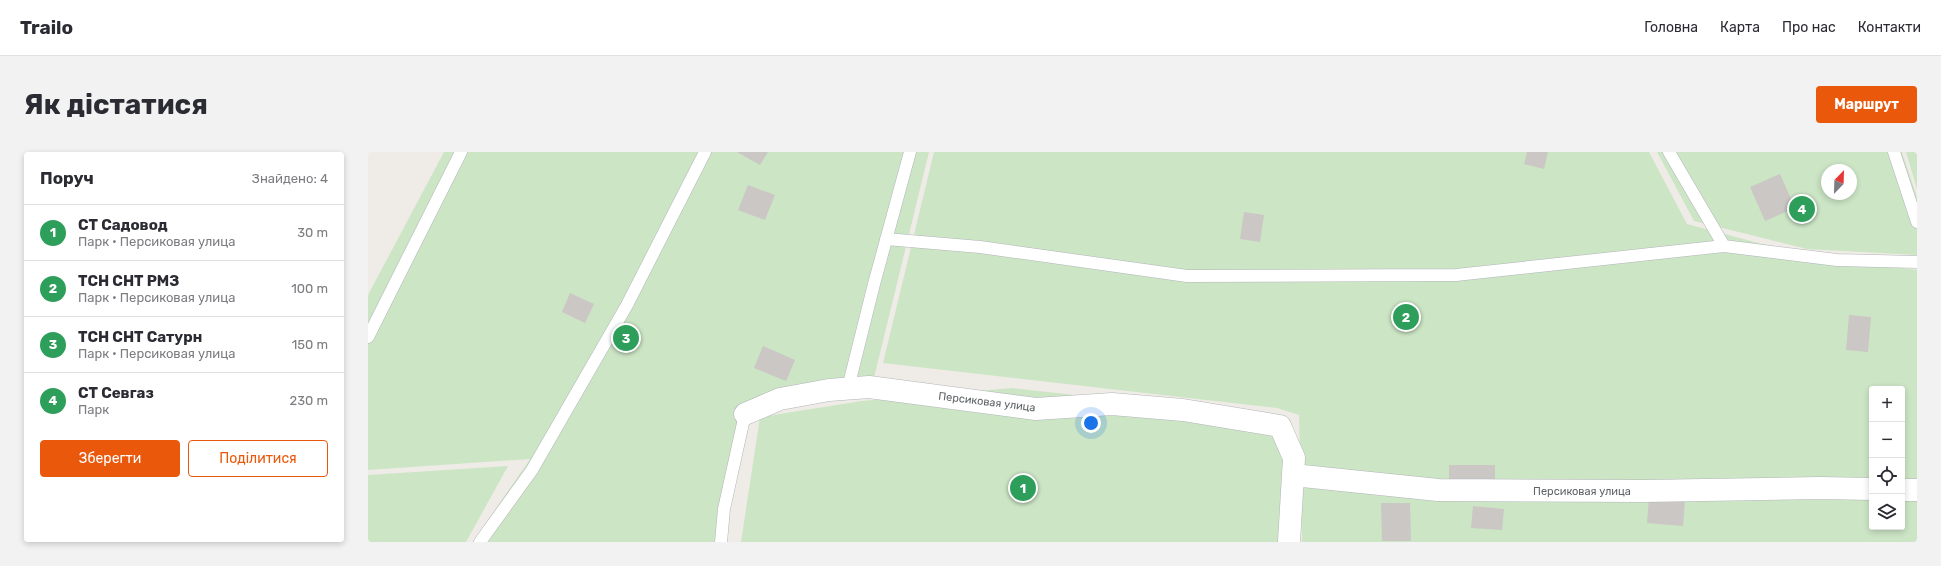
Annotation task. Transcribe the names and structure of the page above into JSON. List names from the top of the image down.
{
  "streets": {
    "street": ["Персиковая улица"]
  },
  "north": "top right",
  "page": {
    "header": "Trailo",
    "nav": [
      "Головна",
      "Карта",
      "Про нас",
      "Контакти"
    ],
    "buttons": [
      "Маршрут",
      ["Зберегти", "Поділитися"]
    ],
    "title": "Як дістатися",
    "heading": ["Поруч", "Знайдено: 4"],
    "pins": [
      "4",
      "2",
      "3",
      "1"
    ],
    "list": [
      {
        "mark": "1",
        "name": "СТ Садовод",
        "note": "Парк · Персиковая улица",
        "value": "30 m"
      },
      {
        "mark": "2",
        "name": "ТСН СНТ РМЗ",
        "note": "Парк · Персиковая улица",
        "value": "100 m"
      },
      {
        "mark": "3",
        "name": "ТСН СНТ Сатурн",
        "note": "Парк · Персиковая улица",
        "value": "150 m"
      },
      {
        "mark": "4",
        "name": "СТ Севгаз",
        "note": "Парк",
        "value": "230 m"
      }
    ],
    "map_buttons": ["+", "−"]
  }
}
